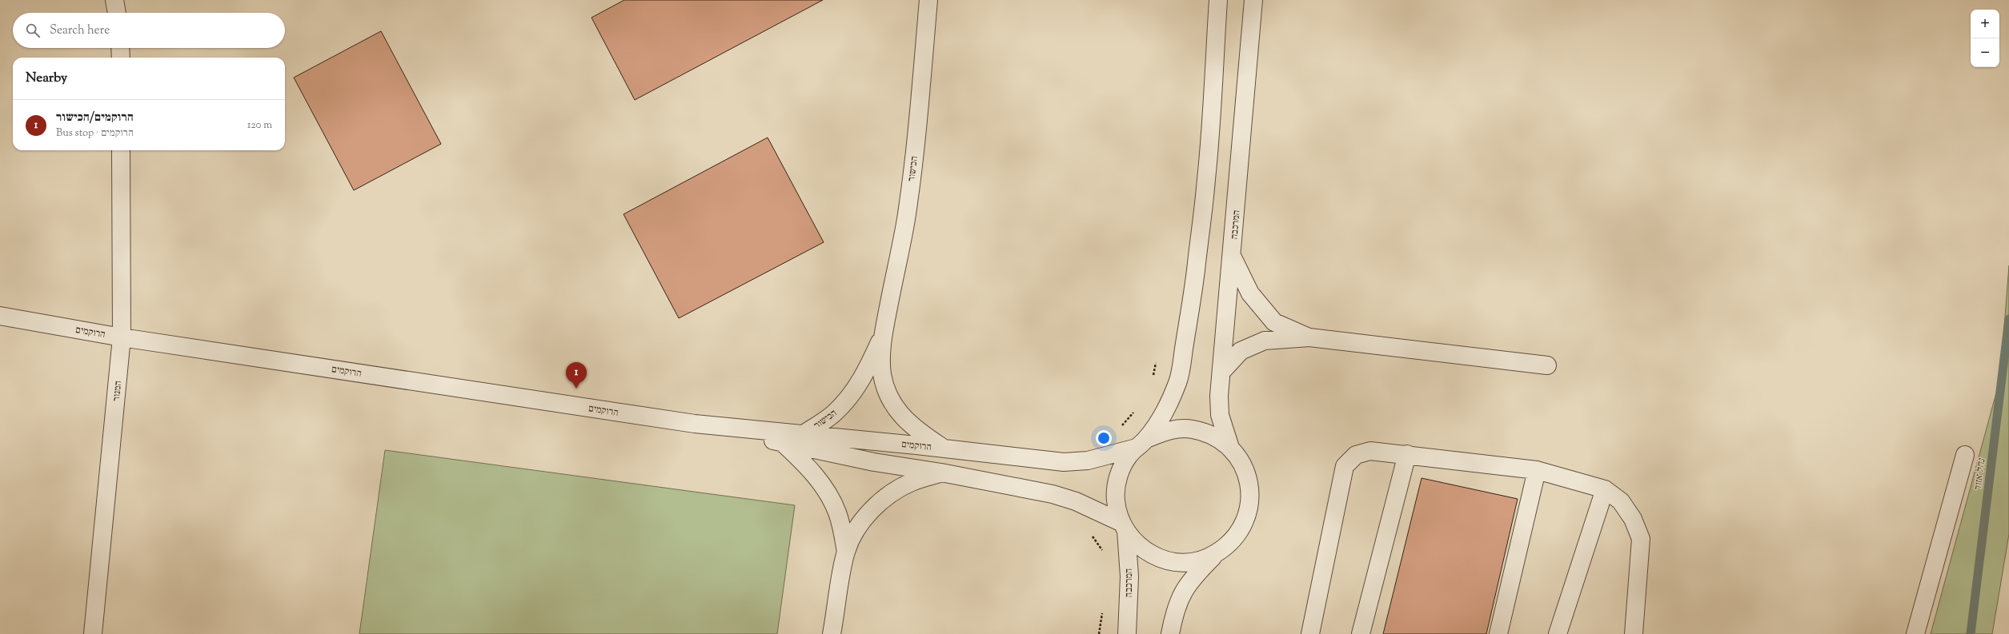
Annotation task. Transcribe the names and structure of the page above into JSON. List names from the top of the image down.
{
  "streets": {
    "street": [
      "הכישור",
      "המרכבה",
      "הרוקמים",
      "המנור"
    ]
  },
  "crossings": [
    ["הכישור", "הרוקמים"],
    ["המרכבה", "הרוקמים"],
    ["הרוקמים", "המנור"]
  ],
  "water": ["נחל אזור"],
  "page": {
    "map_buttons": ["+", "−"],
    "search": "Search here",
    "heading": "Nearby",
    "list": [
      {
        "mark": "1",
        "name": "הרוקמים/הכישור",
        "note": "Bus stop · הרוקמים",
        "value": "120 m"
      }
    ],
    "pins": "1"
  }
}
